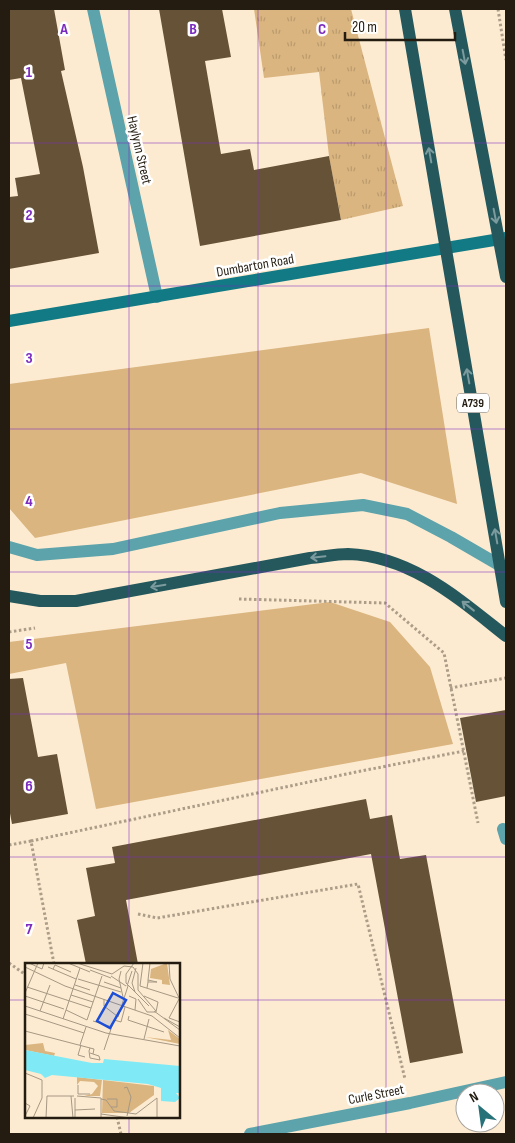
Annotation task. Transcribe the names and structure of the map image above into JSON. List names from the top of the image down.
{
  "streets": {
    "main road": ["A739"],
    "street": ["Haylynn Street", "Dumbarton Road", "Curle Street"]
  },
  "crossings": [
    ["Haylynn Street", "Dumbarton Road"]
  ],
  "scale_bar": "20 m",
  "north": "top left",
  "grid": {
    "columns": ["A", "B", "C"],
    "rows": [
      "1",
      "2",
      "3",
      "4",
      "5",
      "6",
      "7"
    ]
  }
}
